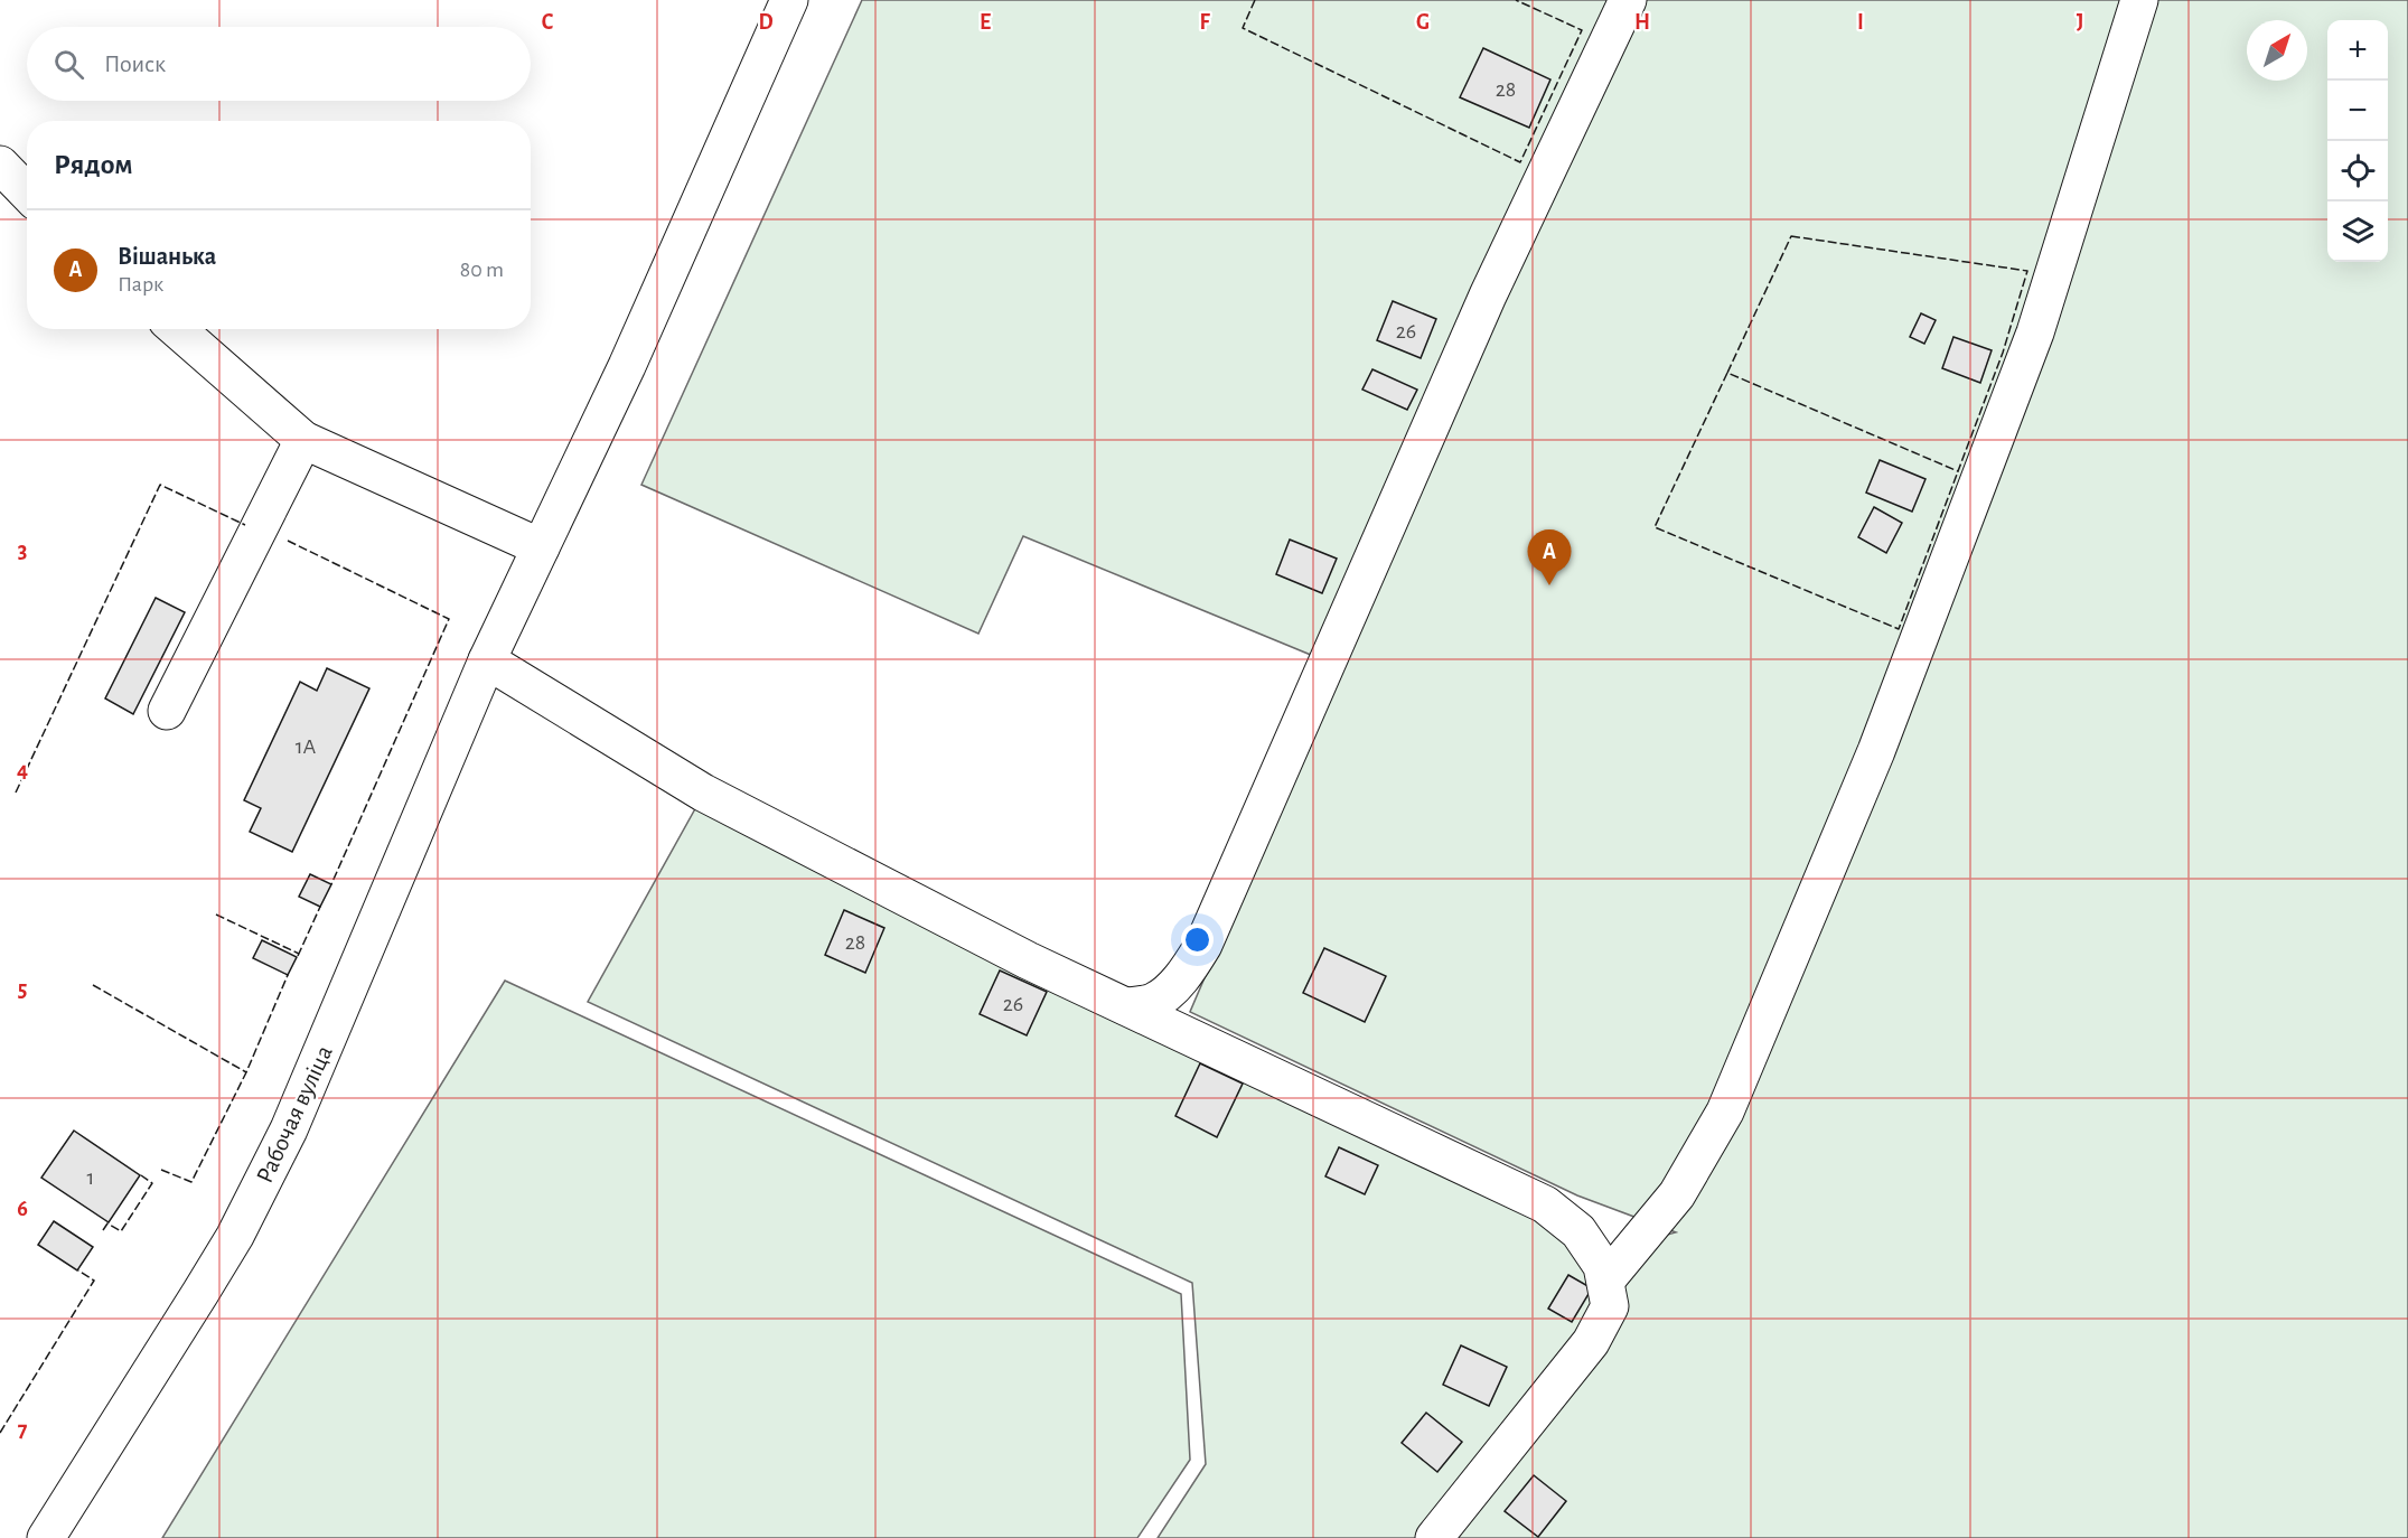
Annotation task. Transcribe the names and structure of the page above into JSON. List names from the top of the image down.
{
  "streets": {
    "street": ["Рабочая вуліца"]
  },
  "house_numbers": [
    "28",
    "26",
    "1А",
    "28",
    "26",
    "1"
  ],
  "north": "top right",
  "page": {
    "map_buttons": ["+", "−"],
    "search": "Поиск",
    "heading": "Рядом",
    "list": [
      {
        "mark": "A",
        "name": "Вішанька",
        "note": "Парк",
        "value": "80 m"
      }
    ],
    "pins": "A"
  },
  "grid": {
    "columns": [
      "C",
      "D",
      "E",
      "F",
      "G",
      "H",
      "I",
      "J"
    ],
    "rows": [
      "3",
      "4",
      "5",
      "6",
      "7"
    ]
  }
}
